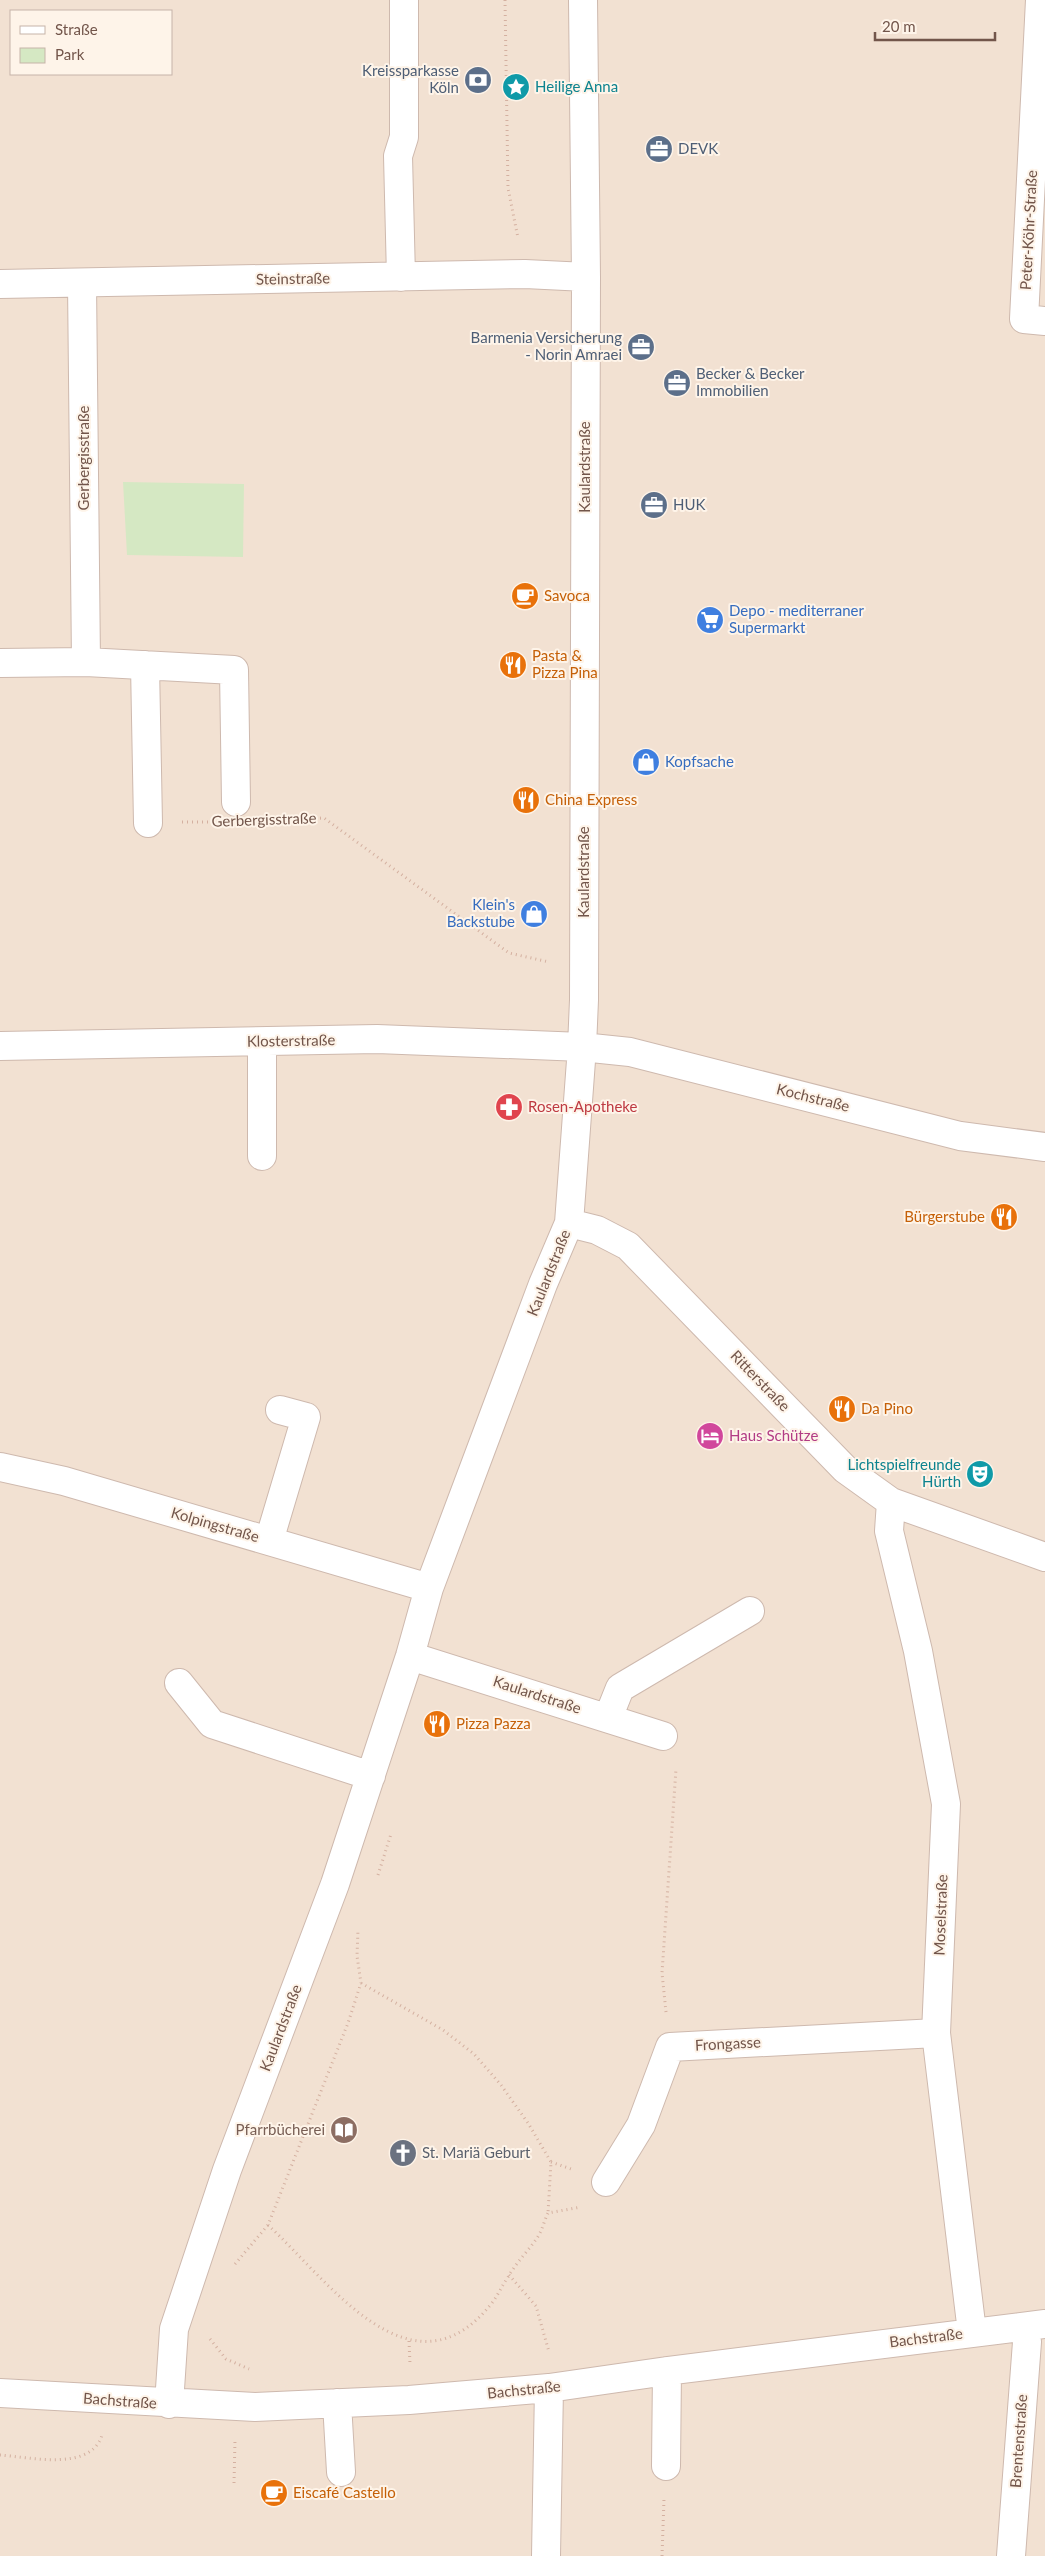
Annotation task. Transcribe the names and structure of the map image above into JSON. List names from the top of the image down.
{
  "streets": {
    "street": [
      "Peter-Köhr-Straße",
      "Steinstraße",
      "Gerbergisstraße",
      "Kaulardstraße",
      "Klosterstraße",
      "Kochstraße",
      "Ritterstraße",
      "Kolpingstraße",
      "Moselstraße",
      "Frongasse",
      "Bachstraße",
      "Brentenstraße"
    ]
  },
  "crossings": [
    ["Steinstraße", "Gerbergisstraße"],
    ["Steinstraße", "Kaulardstraße"],
    ["Gerbergisstraße", "Kaulardstraße"],
    ["Kaulardstraße", "Klosterstraße"],
    ["Kaulardstraße", "Kochstraße"],
    ["Kaulardstraße", "Ritterstraße"],
    ["Kaulardstraße", "Kolpingstraße"],
    ["Kaulardstraße", "Bachstraße"],
    ["Klosterstraße", "Kochstraße"],
    ["Ritterstraße", "Moselstraße"],
    ["Moselstraße", "Frongasse"],
    ["Moselstraße", "Bachstraße"],
    ["Bachstraße", "Brentenstraße"]
  ],
  "places": {
    "bank": ["Kreissparkasse Köln"],
    "place": ["Heilige Anna"],
    "office": [
      "DEVK",
      "Barmenia Versicherung - Norin Amraei",
      "Becker & Becker Immobilien",
      "HUK"
    ],
    "cafe": ["Savoca", "Eiscafé Castello"],
    "supermarket": ["Depo - mediterraner Supermarkt"],
    "restaurant": [
      "Pasta & Pizza Pina",
      "China Express",
      "Bürgerstube",
      "Da Pino",
      "Pizza Pazza"
    ],
    "shop": ["Kopfsache", "Klein's Backstube"],
    "pharmacy": ["Rosen-Apotheke"],
    "hotel": ["Haus Schütze"],
    "theatre": ["Lichtspielfreunde Hürth"],
    "library": ["Pfarrbücherei"],
    "church": ["St. Mariä Geburt"]
  },
  "legend": ["Straße", "Park"],
  "scale_bar": "20 m"
}
